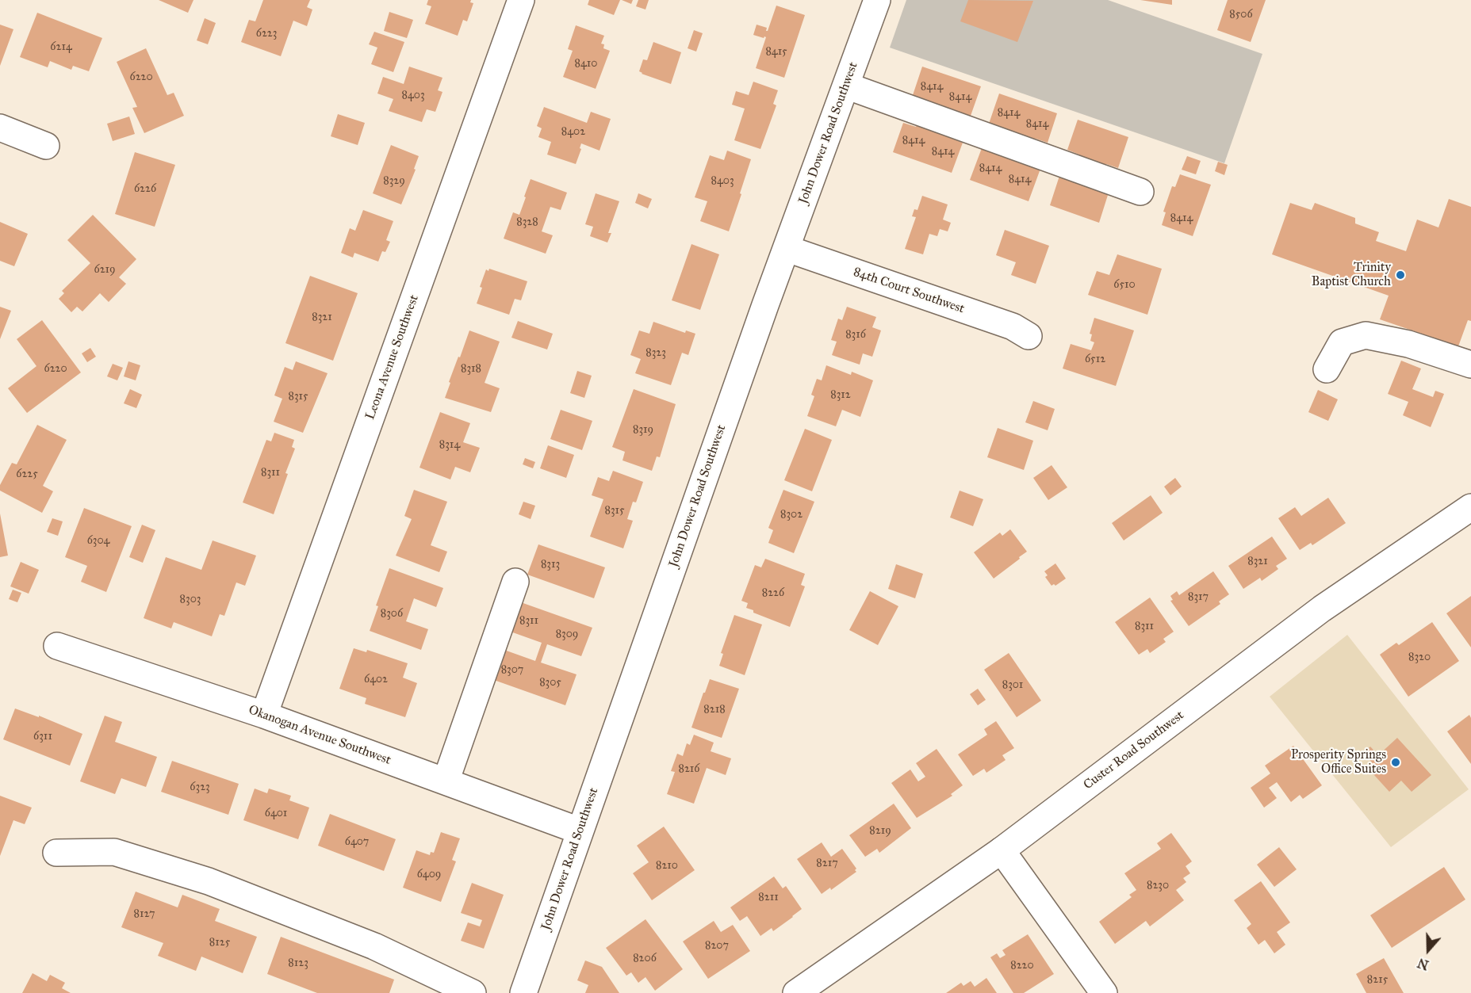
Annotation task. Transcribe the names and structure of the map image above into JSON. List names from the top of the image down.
{
  "streets": {
    "street": [
      "John Dower Road Southwest",
      "84th Court Southwest",
      "Leona Avenue Southwest",
      "Okanogan Avenue Southwest",
      "Custer Road Southwest"
    ]
  },
  "crossings": [
    ["John Dower Road Southwest", "84th Court Southwest"],
    ["John Dower Road Southwest", "Okanogan Avenue Southwest"],
    ["Leona Avenue Southwest", "Okanogan Avenue Southwest"]
  ],
  "places": ["Trinity Baptist Church", "Prosperity Springs Office Suites"],
  "house_numbers": [
    "8506",
    "6223",
    "6214",
    "8415",
    "8410",
    "6220",
    "8414",
    "8403",
    "8414",
    "8414",
    "8414",
    "8402",
    "8414",
    "8414",
    "8414",
    "8414",
    "8329",
    "8403",
    "6226",
    "8414",
    "8328",
    "6219",
    "6510",
    "8321",
    "8316",
    "8323",
    "6512",
    "6220",
    "8318",
    "8312",
    "8315",
    "8319",
    "8314",
    "8311",
    "6225",
    "8315",
    "8302",
    "6304",
    "8321",
    "8313",
    "8226",
    "8317",
    "8303",
    "8306",
    "8311",
    "8311",
    "8309",
    "8320",
    "8307",
    "6402",
    "8305",
    "8301",
    "8218",
    "6311",
    "8216",
    "6323",
    "6401",
    "8219",
    "6407",
    "8217",
    "8210",
    "6409",
    "8230",
    "8211",
    "8127",
    "8125",
    "8207",
    "8206",
    "8123",
    "8220",
    "8215"
  ],
  "north": "bottom"
}
